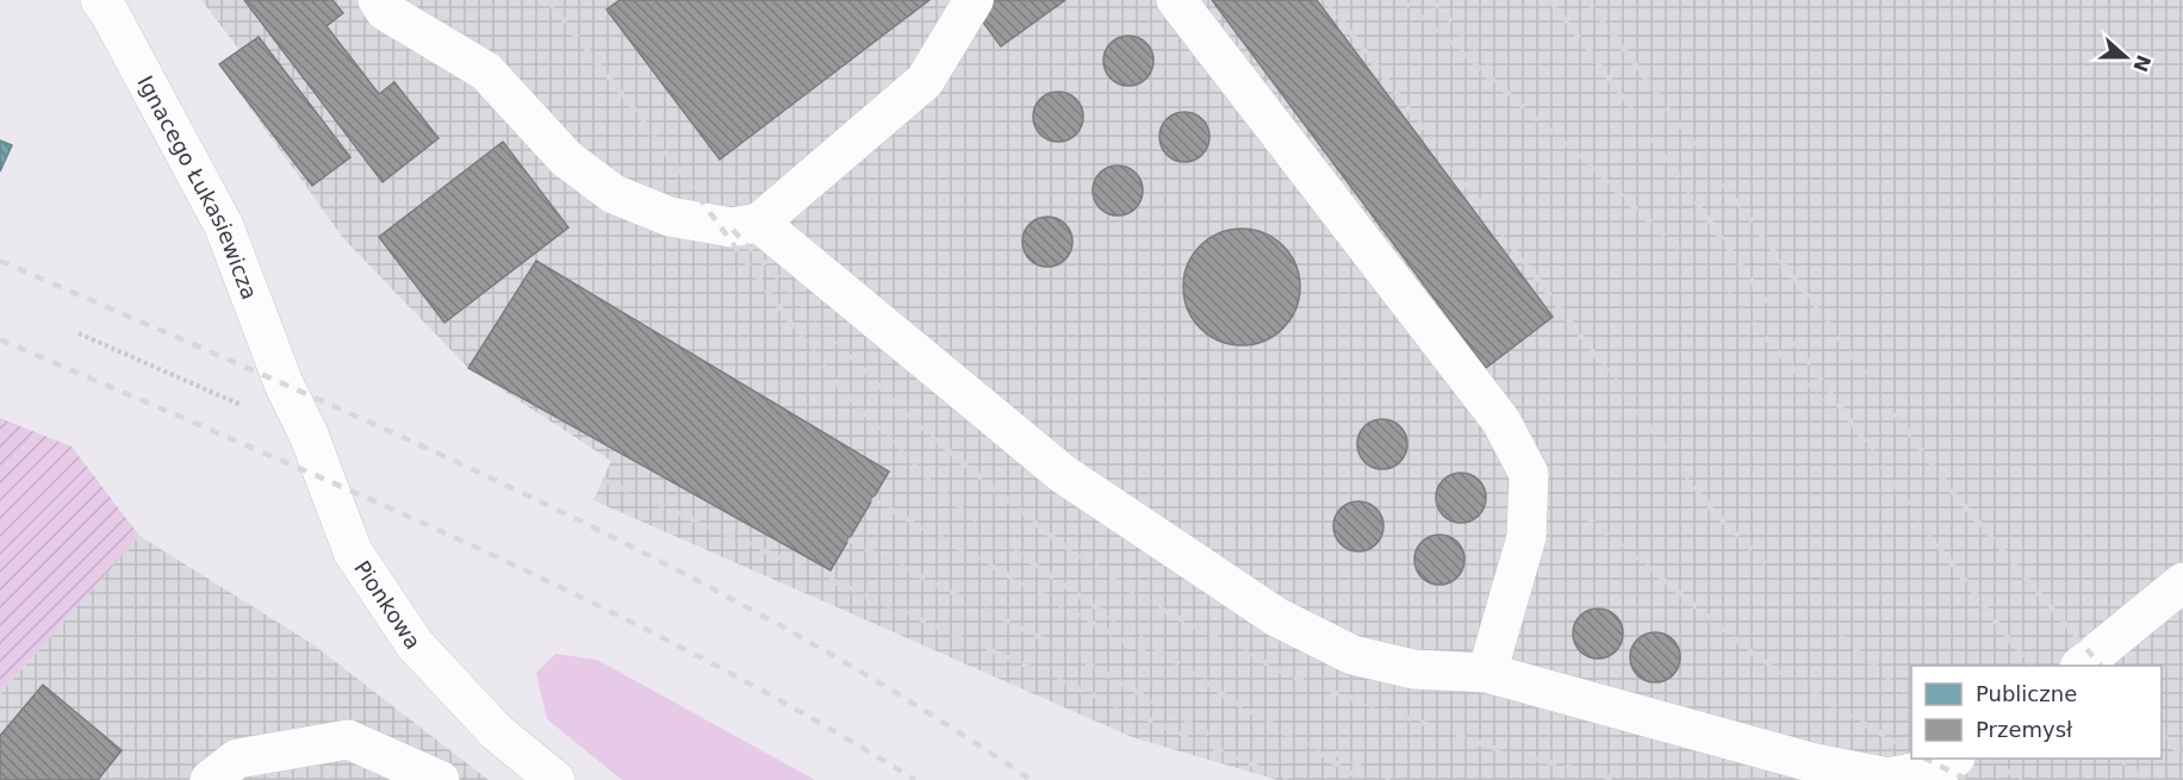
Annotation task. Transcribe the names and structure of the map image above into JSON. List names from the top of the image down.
{
  "streets": {
    "street": ["Ignacego Łukasiewicza", "Pionkowa"]
  },
  "crossings": [
    ["Ignacego Łukasiewicza", "Pionkowa"]
  ],
  "legend": ["Publiczne", "Przemysł"],
  "north": "right"
}
